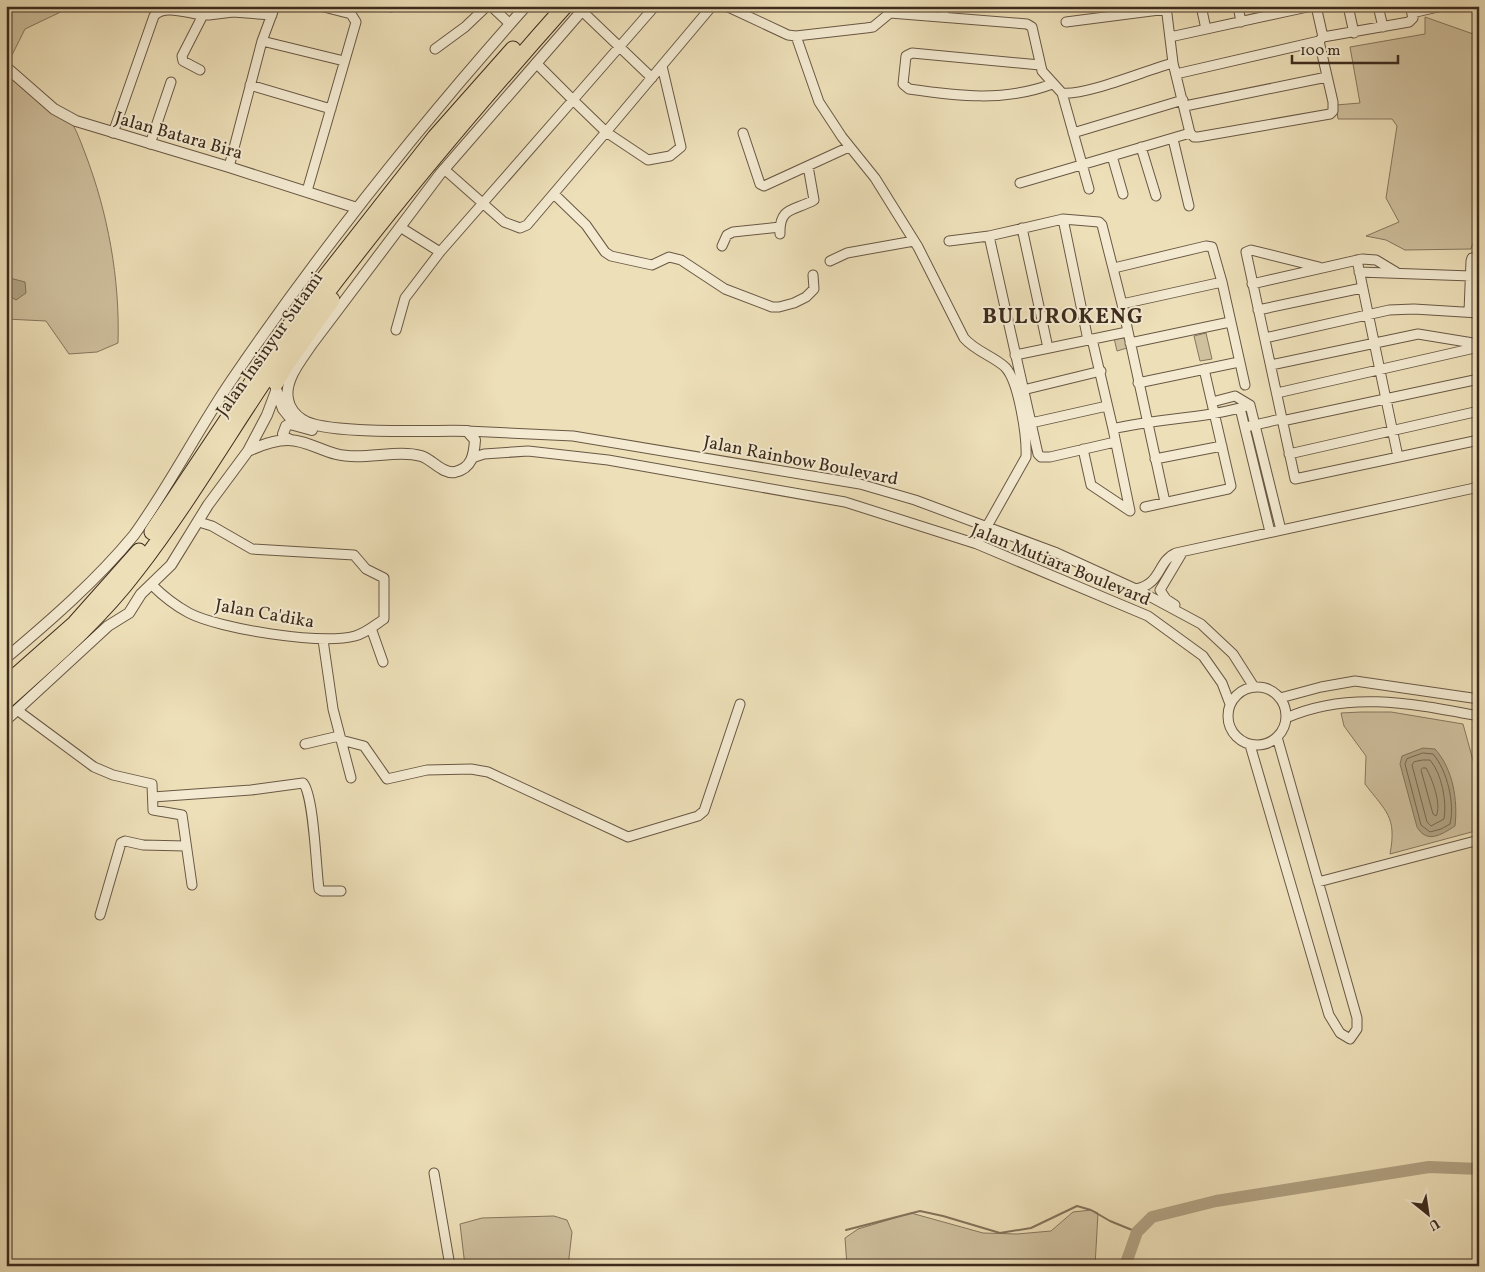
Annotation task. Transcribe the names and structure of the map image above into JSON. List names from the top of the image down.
{
  "streets": {
    "highway": ["Jalan Insinyur Sutami"],
    "street": [
      "Jalan Batara Bira",
      "Jalan Rainbow Boulevard",
      "Jalan Mutiara Boulevard",
      "Jalan Ca'dika"
    ]
  },
  "crossings": [
    ["Jalan Rainbow Boulevard", "Jalan Mutiara Boulevard"]
  ],
  "districts": ["BULUROKENG"],
  "scale_bar": "100 m",
  "north": "bottom right"
}
